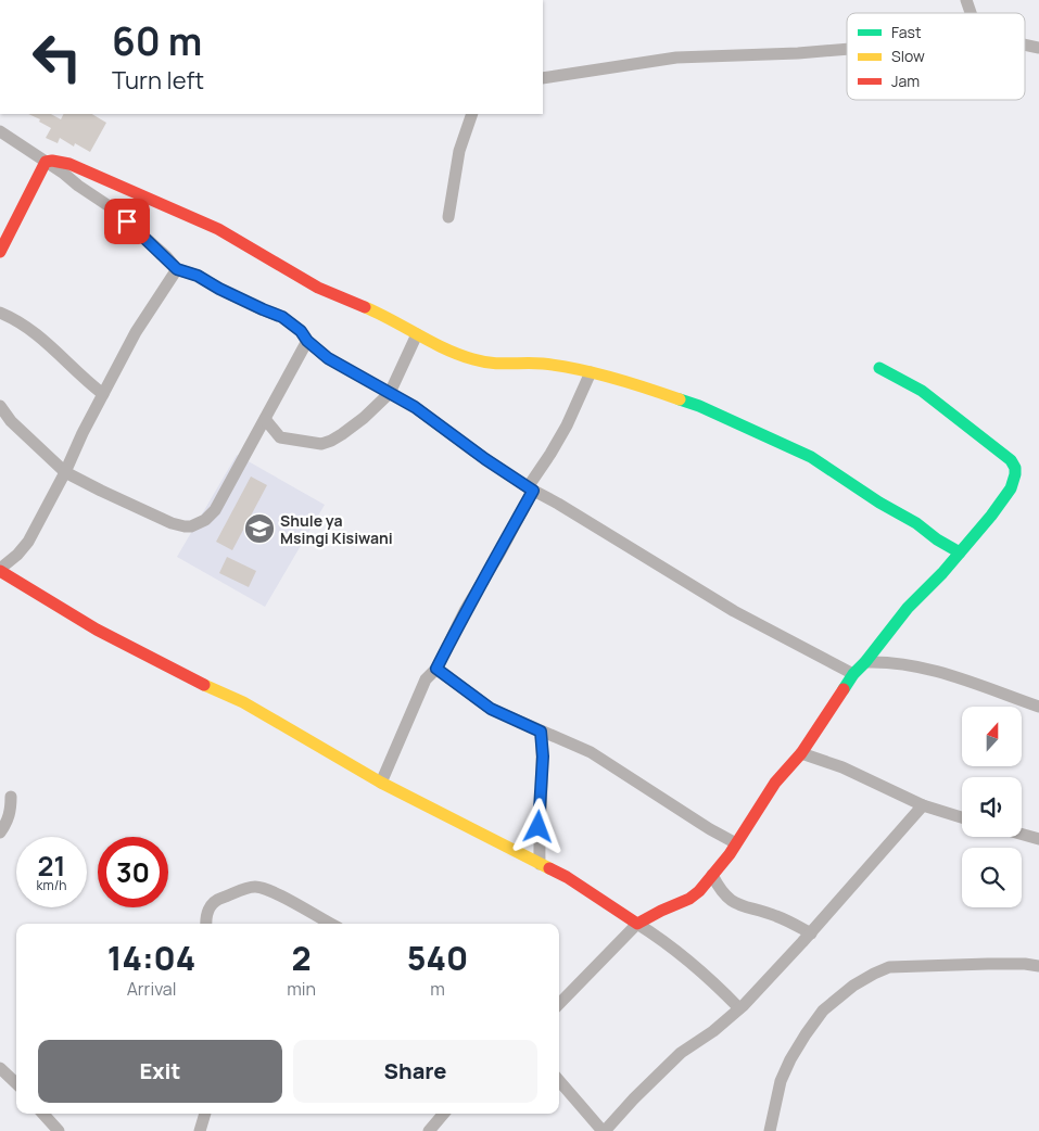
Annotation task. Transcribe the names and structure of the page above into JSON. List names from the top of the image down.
{
  "places": {
    "school or university": ["Shule ya Msingi Kisiwani"]
  },
  "legend": ["Fast", "Slow", "Jam"],
  "north": "top",
  "page": {
    "turn": ["60 m", "Turn left"],
    "speed": "21 km/h",
    "limit": "30",
    "eta": [
      "14:04",
      "Arrival",
      "2",
      "min",
      "540",
      "m"
    ],
    "buttons": ["Exit", "Share"]
  }
}
